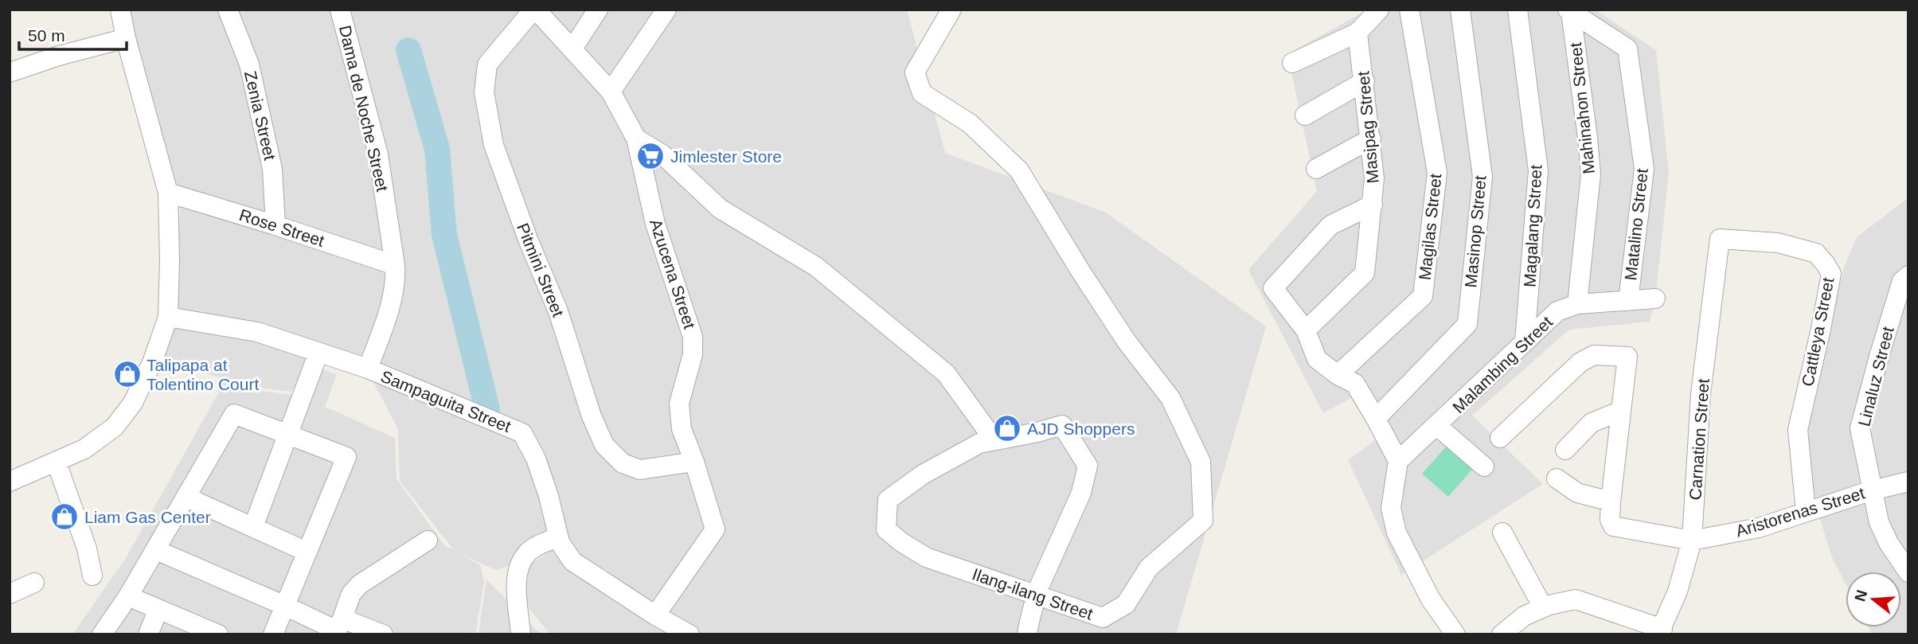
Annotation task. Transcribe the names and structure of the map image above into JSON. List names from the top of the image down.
{
  "streets": {
    "street": [
      "Dama de Noche Street",
      "Mahinahon Street",
      "Zenia Street",
      "Masipag Street",
      "Matalino Street",
      "Magalang Street",
      "Magilas Street",
      "Rose Street",
      "Masinop Street",
      "Pitmini Street",
      "Azucena Street",
      "Cattleya Street",
      "Malambing Street",
      "Linaluz Street",
      "Sampaguita Street",
      "Carnation Street",
      "Aristorenas Street",
      "Ilang-ilang Street"
    ]
  },
  "crossings": [
    ["Dama de Noche Street", "Rose Street"],
    ["Dama de Noche Street", "Sampaguita Street"],
    ["Mahinahon Street", "Matalino Street"],
    ["Mahinahon Street", "Malambing Street"],
    ["Zenia Street", "Rose Street"],
    ["Matalino Street", "Malambing Street"],
    ["Magalang Street", "Malambing Street"],
    ["Pitmini Street", "Azucena Street"],
    ["Azucena Street", "Sampaguita Street"],
    ["Cattleya Street", "Carnation Street"],
    ["Cattleya Street", "Aristorenas Street"],
    ["Linaluz Street", "Aristorenas Street"],
    ["Carnation Street", "Aristorenas Street"]
  ],
  "places": {
    "supermarket": ["Jimlester Store"],
    "shop": ["Talipapa at Tolentino Court", "AJD Shoppers", "Liam Gas Center"]
  },
  "scale_bar": "50 m",
  "north": "left"
}
